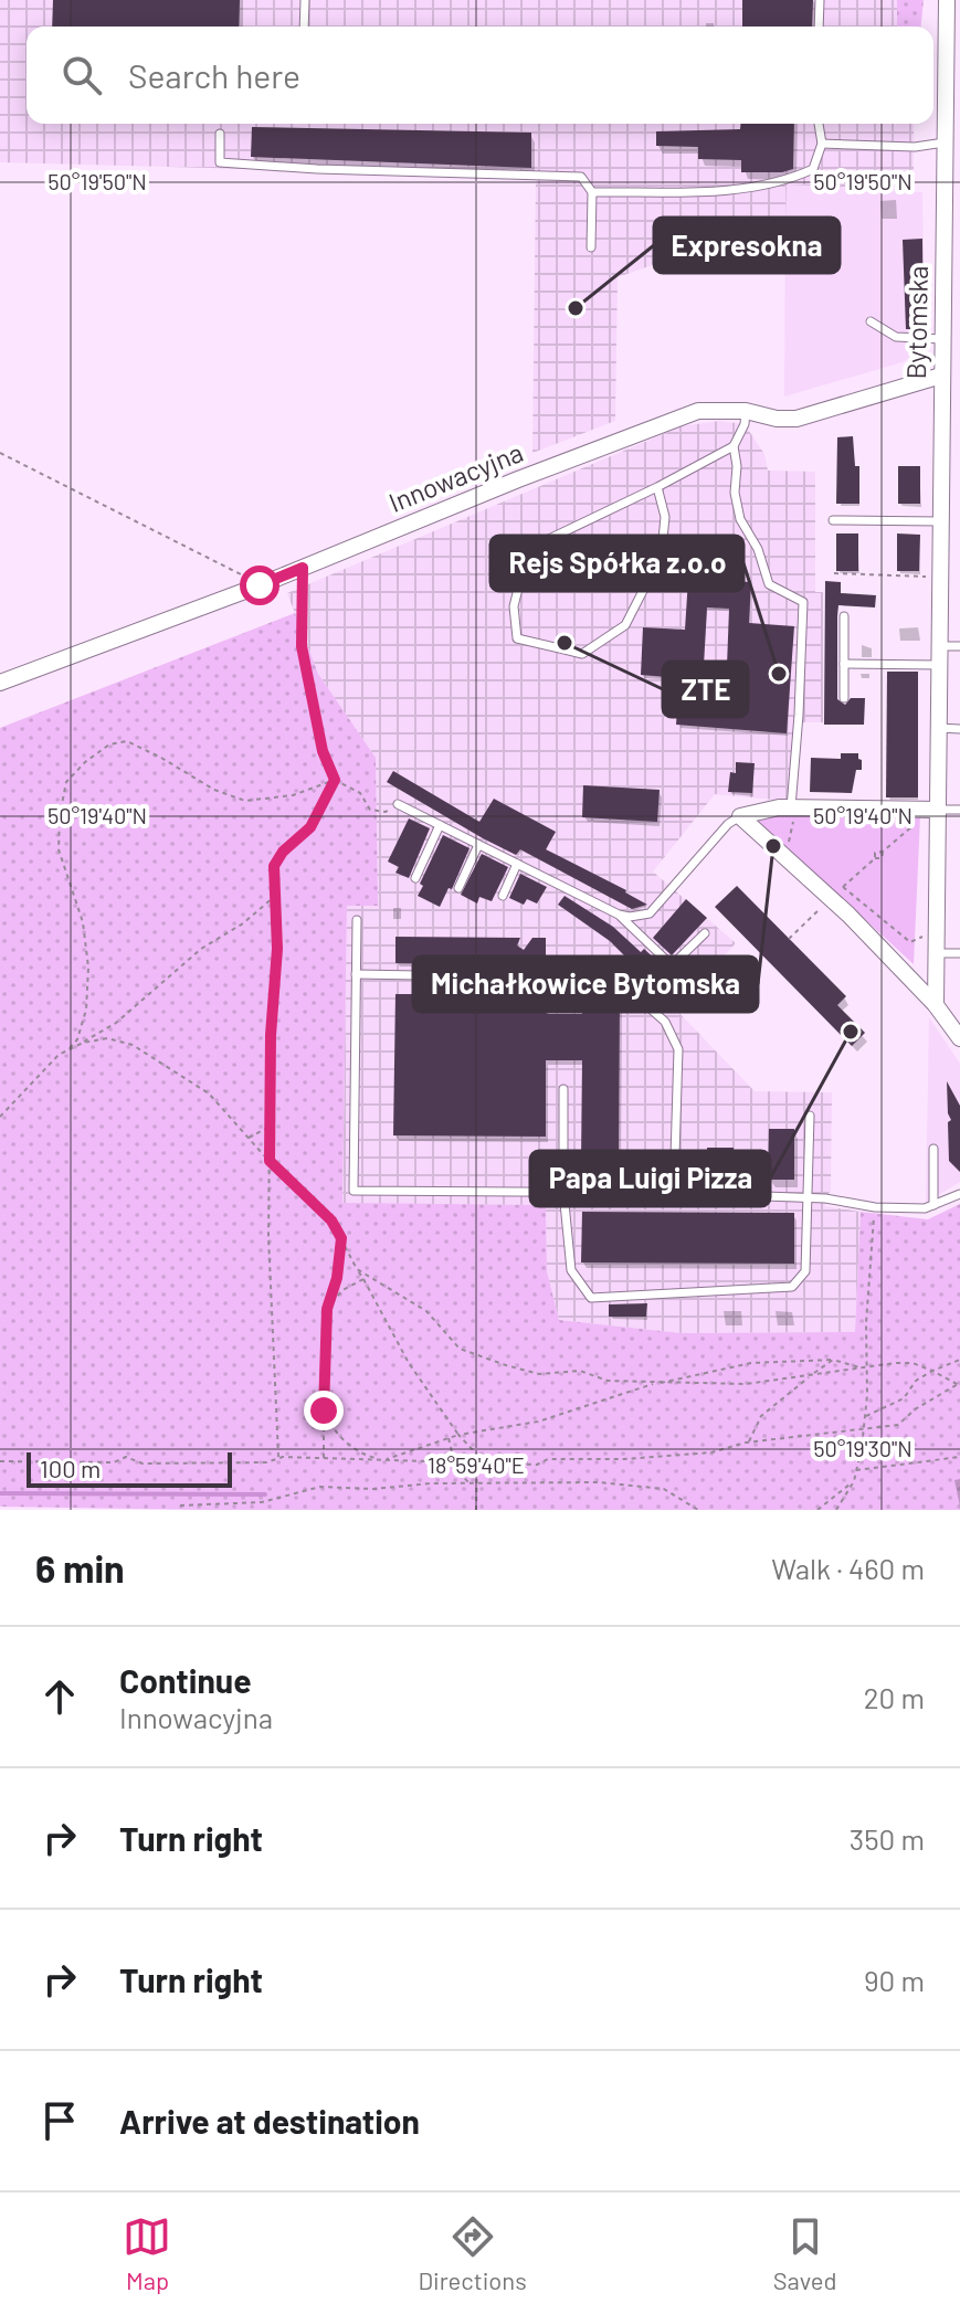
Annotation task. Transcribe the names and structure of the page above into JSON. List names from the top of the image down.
{
  "streets": {
    "street": ["Bytomska", "Innowacyjna"]
  },
  "crossings": [
    ["Bytomska", "Innowacyjna"]
  ],
  "places": [
    "Expresokna",
    "ZTE",
    "Rejs Spółka z.o.o",
    "Michałkowice Bytomska",
    "Papa Luigi Pizza"
  ],
  "scale_bar": "100 m",
  "page": {
    "search": "Search here",
    "scale": "100 m",
    "heading": ["6 min", "Walk · 460 m"],
    "list": [
      ["Continue", "Innowacyjna", "20 m"],
      ["Turn right", "350 m"],
      ["Turn right", "90 m"],
      "Arrive at destination"
    ],
    "nav": ["Map", "Directions", "Saved"]
  },
  "coordinates": [
    "50°19'50\"N",
    "50°19'40\"N",
    "50°19'30\"N",
    "18°59'40\"E"
  ]
}
